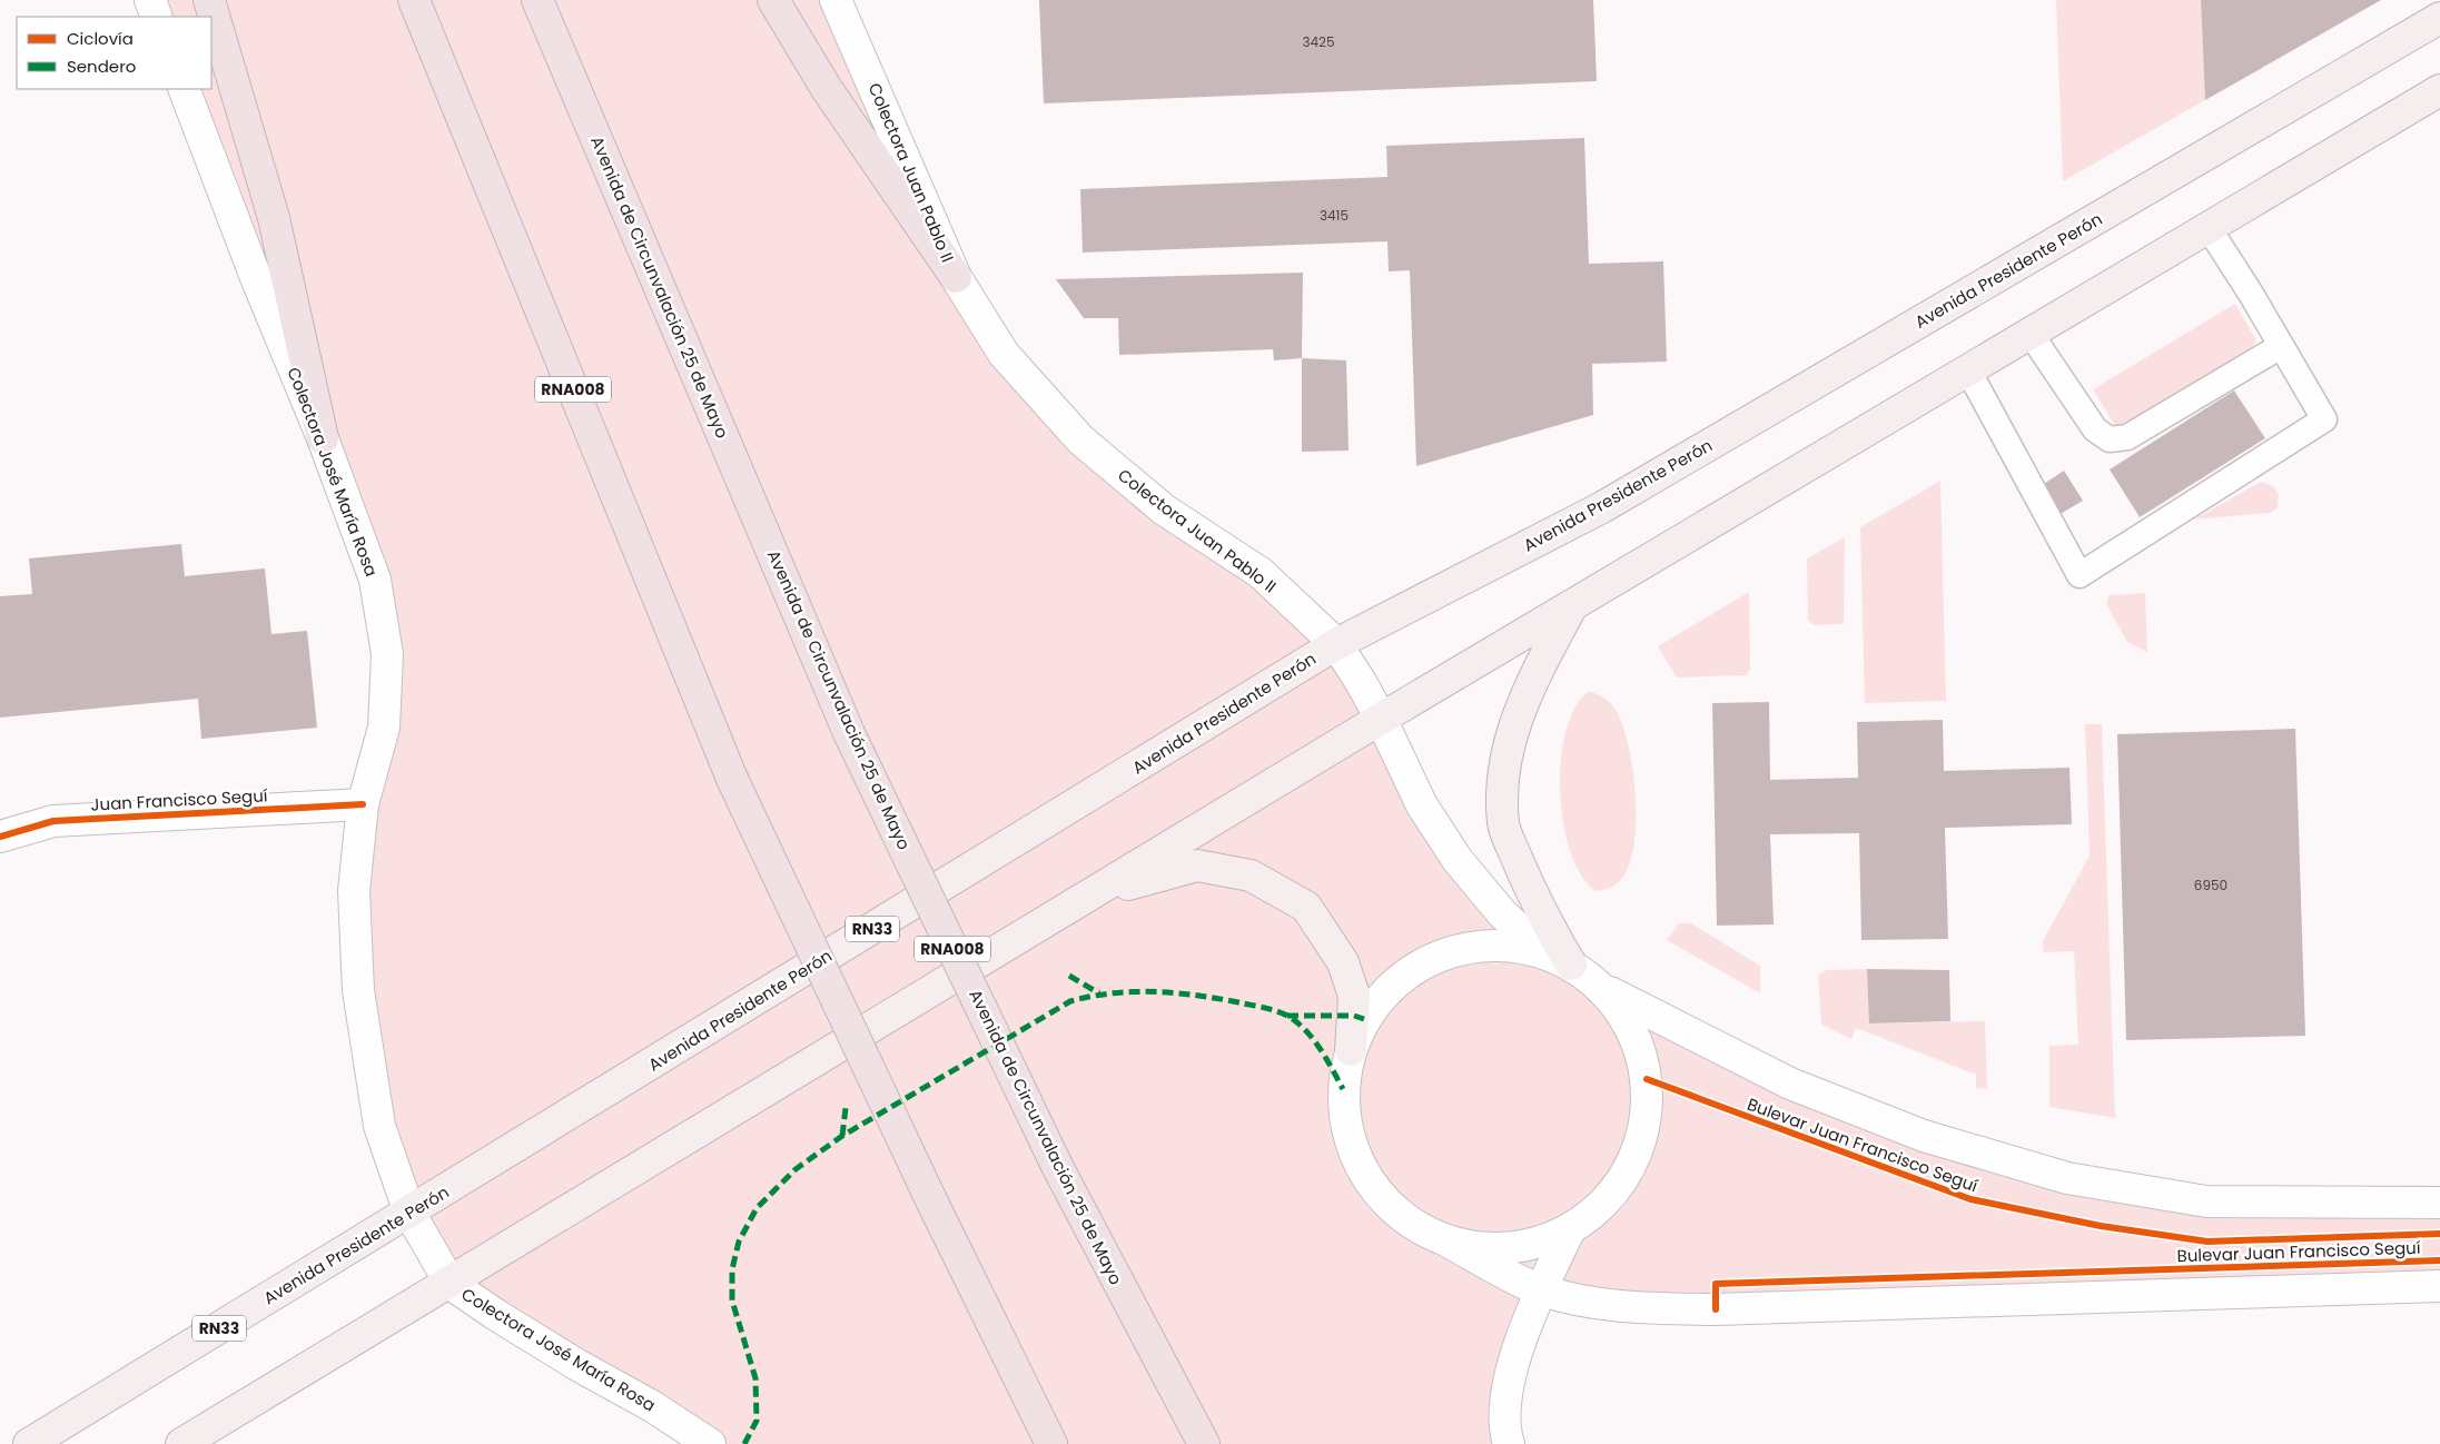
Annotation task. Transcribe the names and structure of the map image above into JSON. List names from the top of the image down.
{
  "streets": {
    "highway": ["Avenida de Circunvalación 25 de Mayo", "RNA008"],
    "main road": [
      "Colectora Juan Pablo II",
      "Avenida Presidente Perón",
      "Colectora José María Rosa",
      "Juan Francisco Seguí",
      "RN33",
      "Bulevar Juan Francisco Seguí"
    ]
  },
  "crossings": [
    ["Colectora Juan Pablo II", "Avenida Presidente Perón"],
    ["Colectora Juan Pablo II", "Bulevar Juan Francisco Seguí"],
    ["Avenida Presidente Perón", "Colectora José María Rosa"],
    ["Colectora José María Rosa", "Juan Francisco Seguí"]
  ],
  "house_numbers": ["3425", "3415", "6950"],
  "legend": ["Ciclovía", "Sendero"]
}
